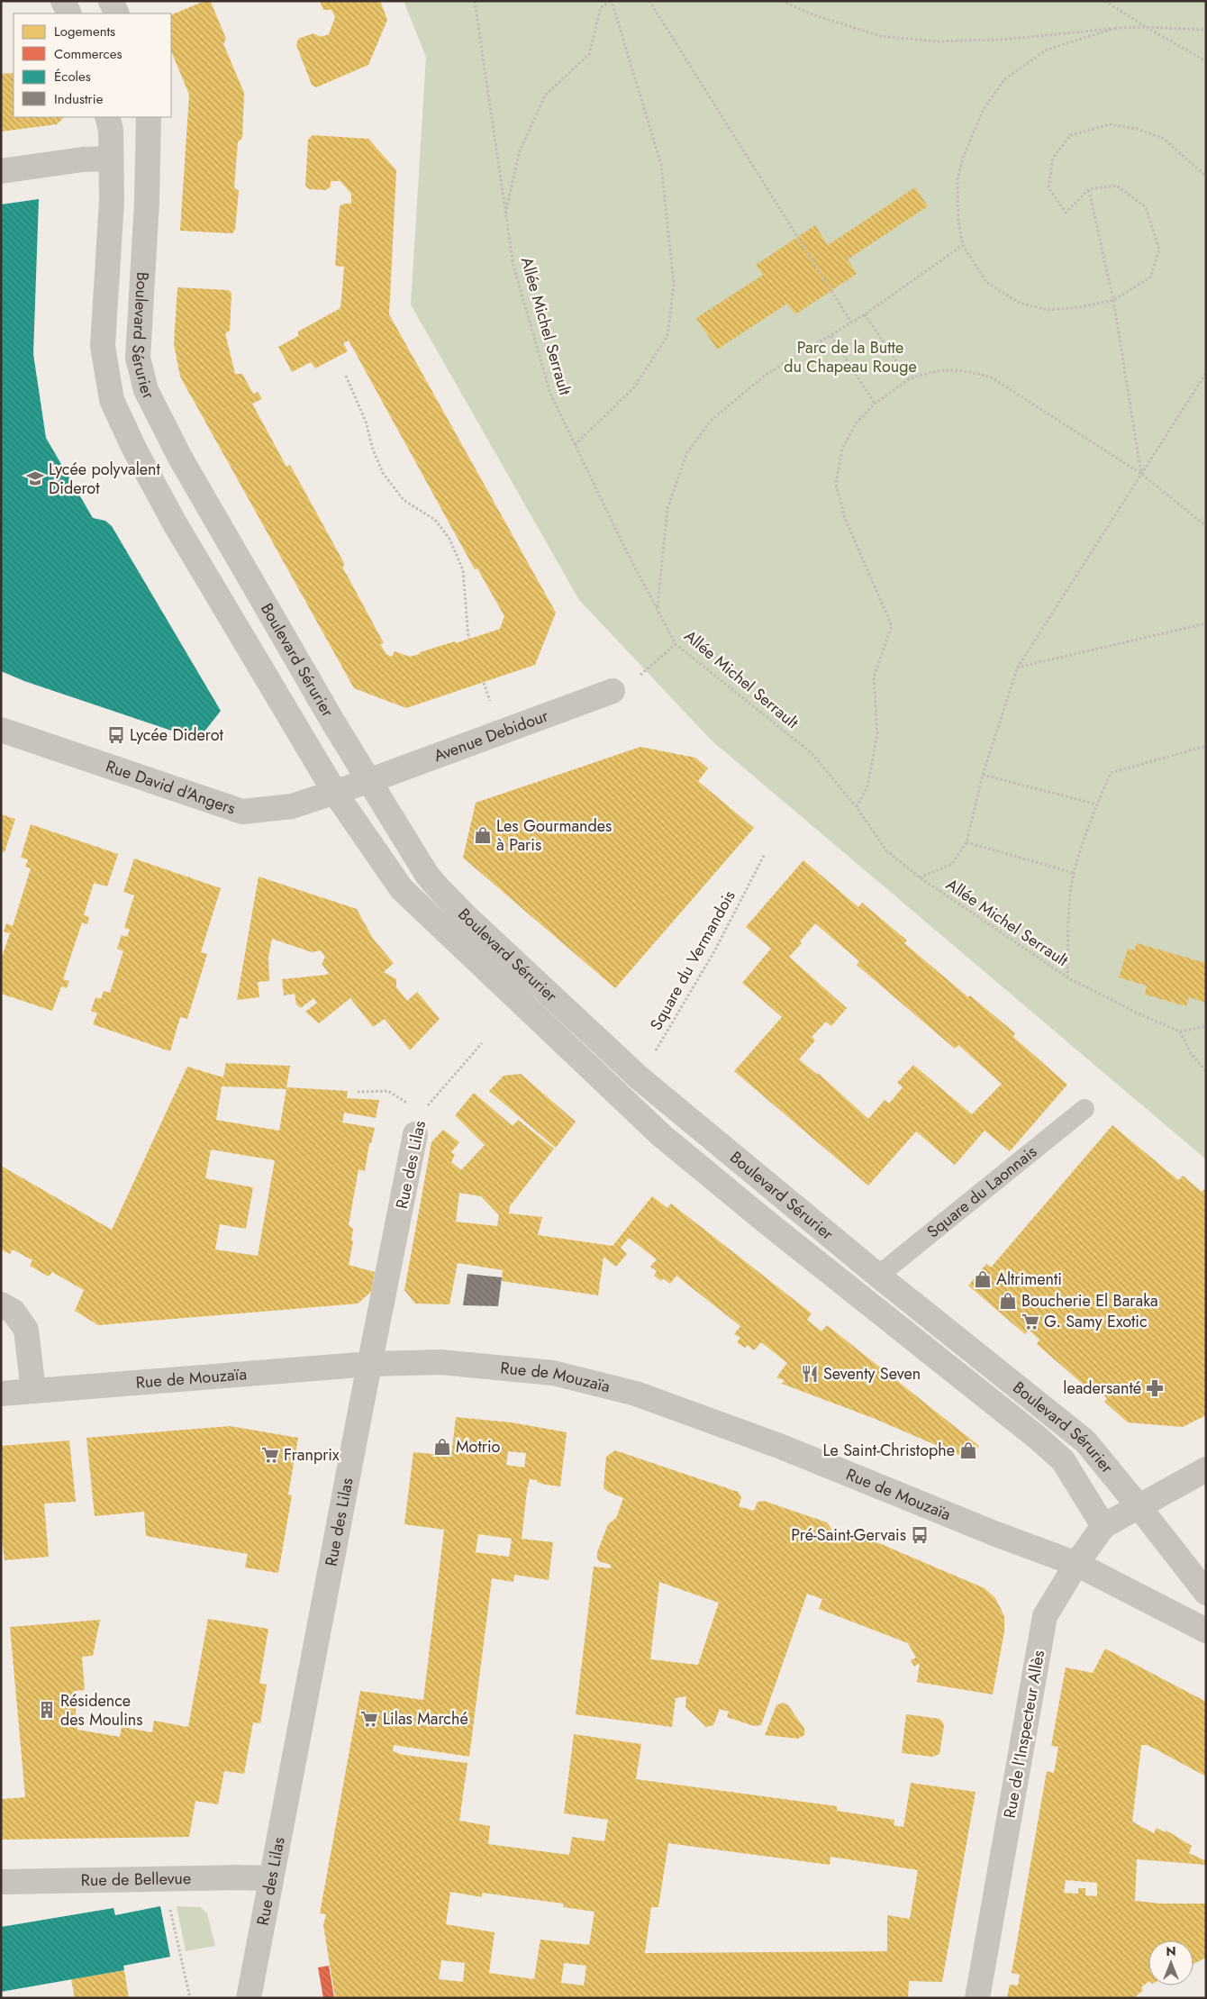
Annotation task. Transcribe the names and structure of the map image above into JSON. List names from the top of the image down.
{
  "streets": {
    "street": [
      "Boulevard Sérurier",
      "Avenue Debidour",
      "Rue David d'Angers",
      "Rue des Lilas",
      "Rue de Mouzaïa",
      "Rue de l'Inspecteur Allès",
      "Rue de Bellevue"
    ],
    "lane": ["Square du Laonnais"],
    "path": ["Allée Michel Serrault", "Square du Vermandois"]
  },
  "crossings": [
    ["Boulevard Sérurier", "Avenue Debidour"],
    ["Boulevard Sérurier", "Rue David d'Angers"],
    ["Boulevard Sérurier", "Square du Vermandois"],
    ["Boulevard Sérurier", "Square du Laonnais"],
    ["Boulevard Sérurier", "Rue de l'Inspecteur Allès"],
    ["Avenue Debidour", "Rue David d'Angers"],
    ["Rue des Lilas", "Rue de Mouzaïa"],
    ["Rue des Lilas", "Rue de Bellevue"],
    ["Rue de Mouzaïa", "Rue de l'Inspecteur Allès"]
  ],
  "parks": ["Parc de la Butte du Chapeau Rouge"],
  "places": {
    "school or university": ["Lycée polyvalent Diderot"],
    "bus stop": ["Lycée Diderot", "Pré-Saint-Gervais"],
    "shop": [
      "Les Gourmandes à Paris",
      "Altrimenti",
      "Boucherie El Baraka",
      "Motrio",
      "Le Saint-Christophe"
    ],
    "supermarket": ["G. Samy Exotic", "Franprix", "Lilas Marché"],
    "restaurant": ["Seventy Seven"],
    "pharmacy": ["leadersanté"],
    "building": ["Résidence des Moulins"]
  },
  "legend": [
    "Logements",
    "Commerces",
    "Écoles",
    "Industrie"
  ],
  "north": "top"
}
